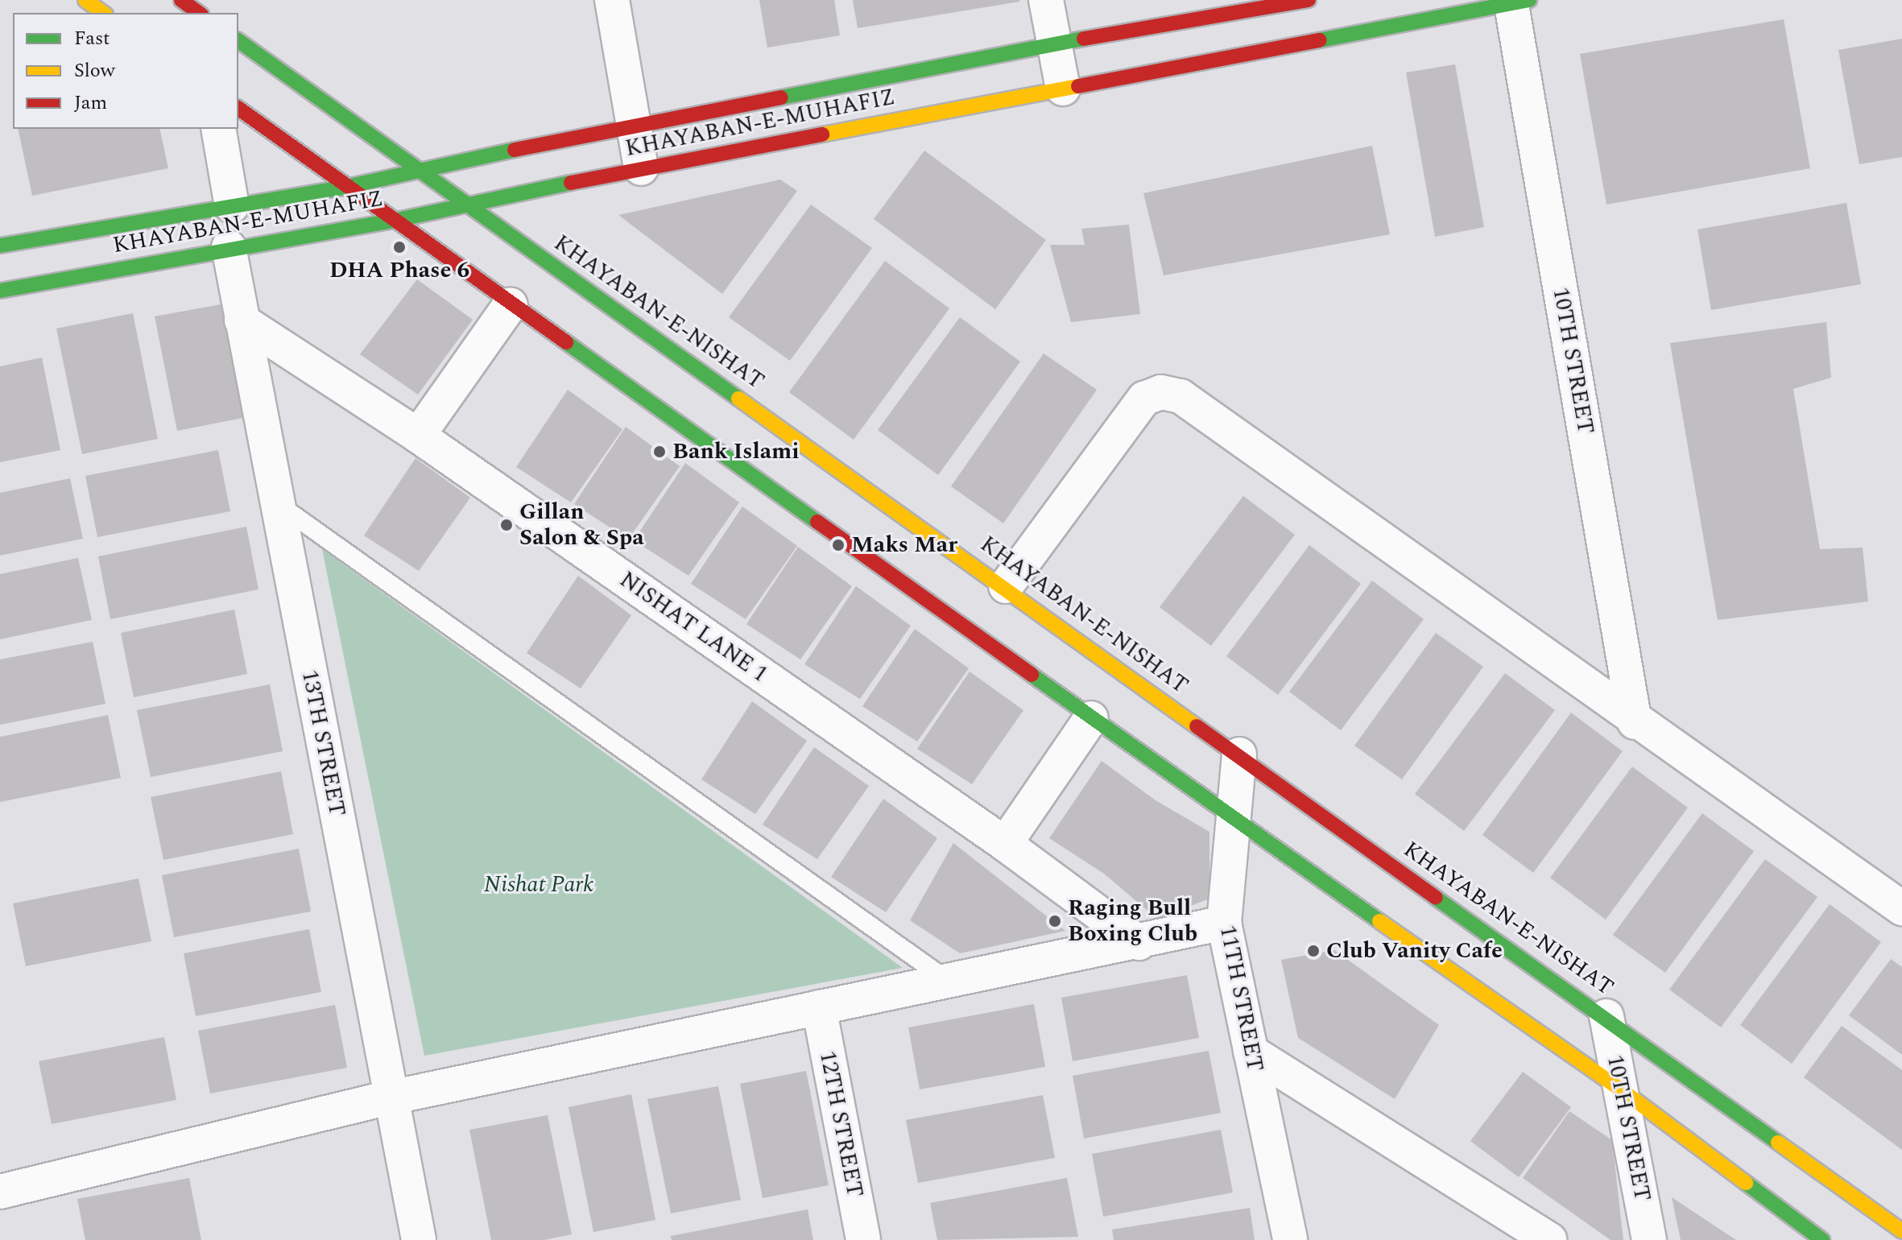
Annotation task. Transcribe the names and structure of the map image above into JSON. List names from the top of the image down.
{
  "streets": {
    "street": [
      "KHAYABAN-E-MUHAFIZ",
      "KHAYABAN-E-NISHAT",
      "10TH STREET",
      "NISHAT LANE 1",
      "13TH STREET",
      "11TH STREET",
      "12TH STREET"
    ]
  },
  "crossings": [
    ["KHAYABAN-E-MUHAFIZ", "KHAYABAN-E-NISHAT"],
    ["KHAYABAN-E-MUHAFIZ", "10TH STREET"],
    ["KHAYABAN-E-MUHAFIZ", "13TH STREET"],
    ["KHAYABAN-E-NISHAT", "10TH STREET"],
    ["KHAYABAN-E-NISHAT", "11TH STREET"],
    ["NISHAT LANE 1", "13TH STREET"]
  ],
  "parks": ["Nishat Park"],
  "places": [
    "DHA Phase 6",
    "Bank Islami",
    "Gillan Salon & Spa",
    "Maks Mar",
    "Raging Bull Boxing Club",
    "Club Vanity Cafe"
  ],
  "legend": ["Fast", "Slow", "Jam"]
}
